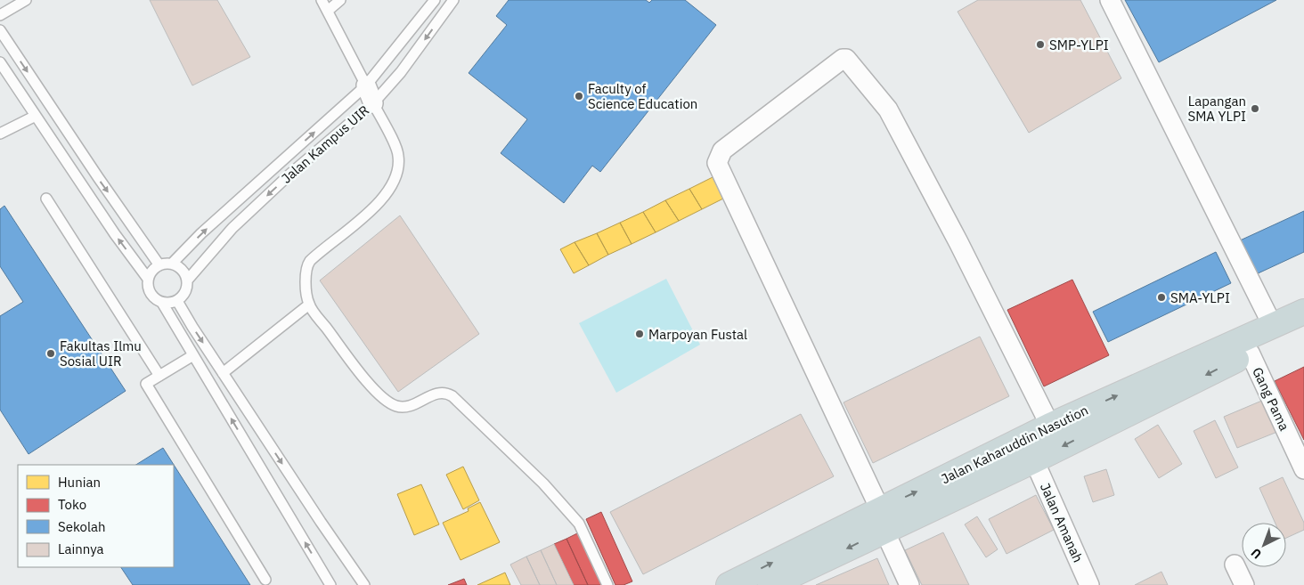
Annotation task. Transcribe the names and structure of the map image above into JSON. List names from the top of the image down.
{
  "streets": {
    "highway": ["Jalan Kaharuddin Nasution"],
    "street": ["Gang Pama", "Jalan Amanah"],
    "lane": ["Jalan Kampus UIR"]
  },
  "crossings": [
    ["Gang Pama", "Jalan Kaharuddin Nasution"],
    ["Jalan Kaharuddin Nasution", "Jalan Amanah"]
  ],
  "places": [
    "SMP-YLPI",
    "Faculty of Science Education",
    "Lapangan SMA YLPI",
    "SMA-YLPI",
    "Marpoyan Fustal",
    "Fakultas Ilmu Sosial UIR"
  ],
  "legend": [
    "Hunian",
    "Toko",
    "Sekolah",
    "Lainnya"
  ],
  "north": "bottom left"
}
